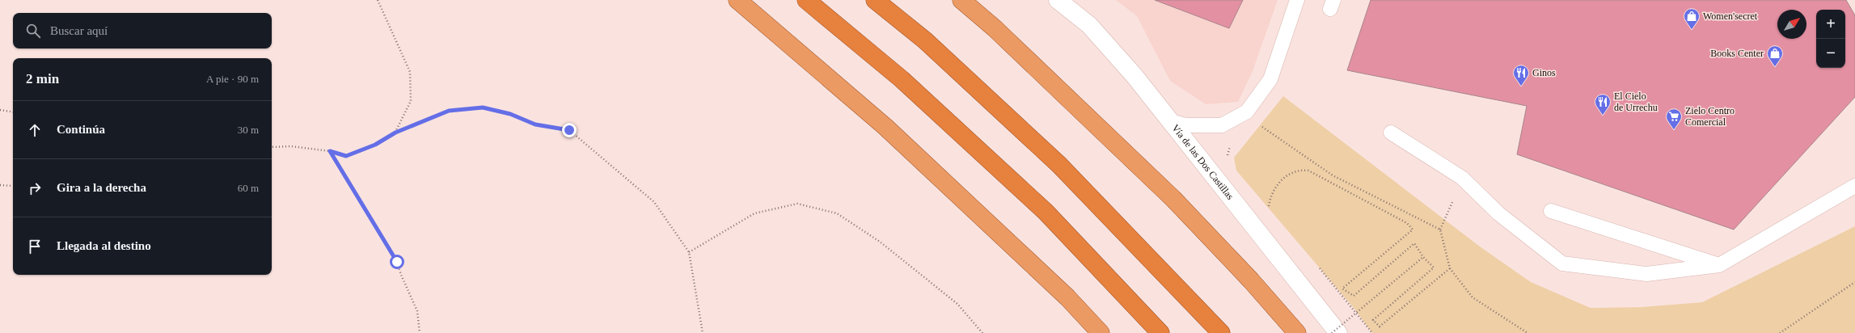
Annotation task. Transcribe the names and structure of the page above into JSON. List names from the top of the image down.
{
  "streets": {
    "street": ["Vía de las Dos Castillas"]
  },
  "places": {
    "shop": ["Women'secret", "Books Center"],
    "restaurant": ["Ginos", "El Cielo de Urrechu"],
    "supermarket": ["Zielo Centro Comercial"]
  },
  "north": "top right",
  "page": {
    "map_buttons": ["+", "−"],
    "search": "Buscar aquí",
    "heading": ["2 min", "A pie · 90 m"],
    "list": [
      ["Continúa", "30 m"],
      ["Gira a la derecha", "60 m"],
      "Llegada al destino"
    ]
  }
}
